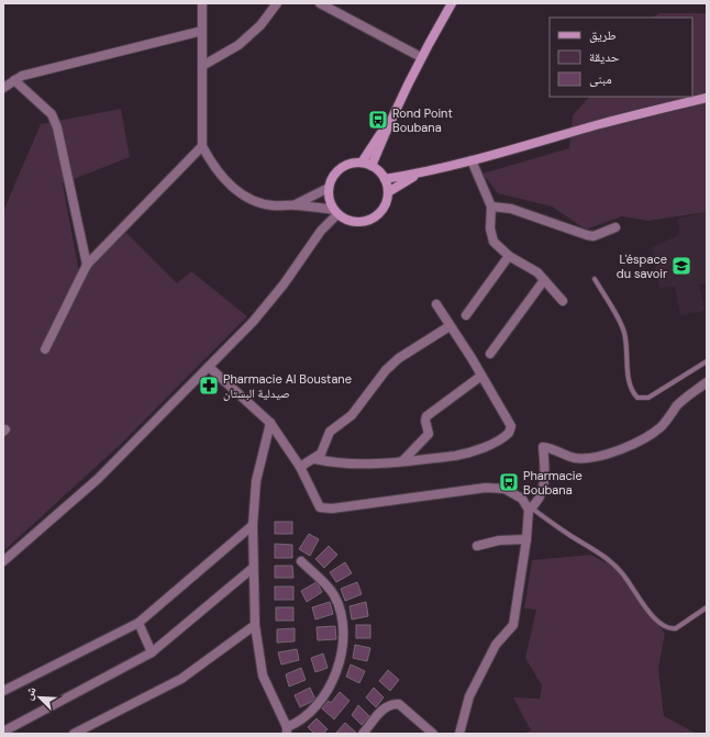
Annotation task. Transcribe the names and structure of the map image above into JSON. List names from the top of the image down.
{
  "places": {
    "bus stop": ["Rond Point Boubana", "Pharmacie Boubana"],
    "school or university": ["L'éspace du savoir"],
    "pharmacy": ["Pharmacie Al Boustane صيدلية البستان"]
  },
  "legend": ["طريق", "حديقة", "مبنى"],
  "north": "top left"
}
